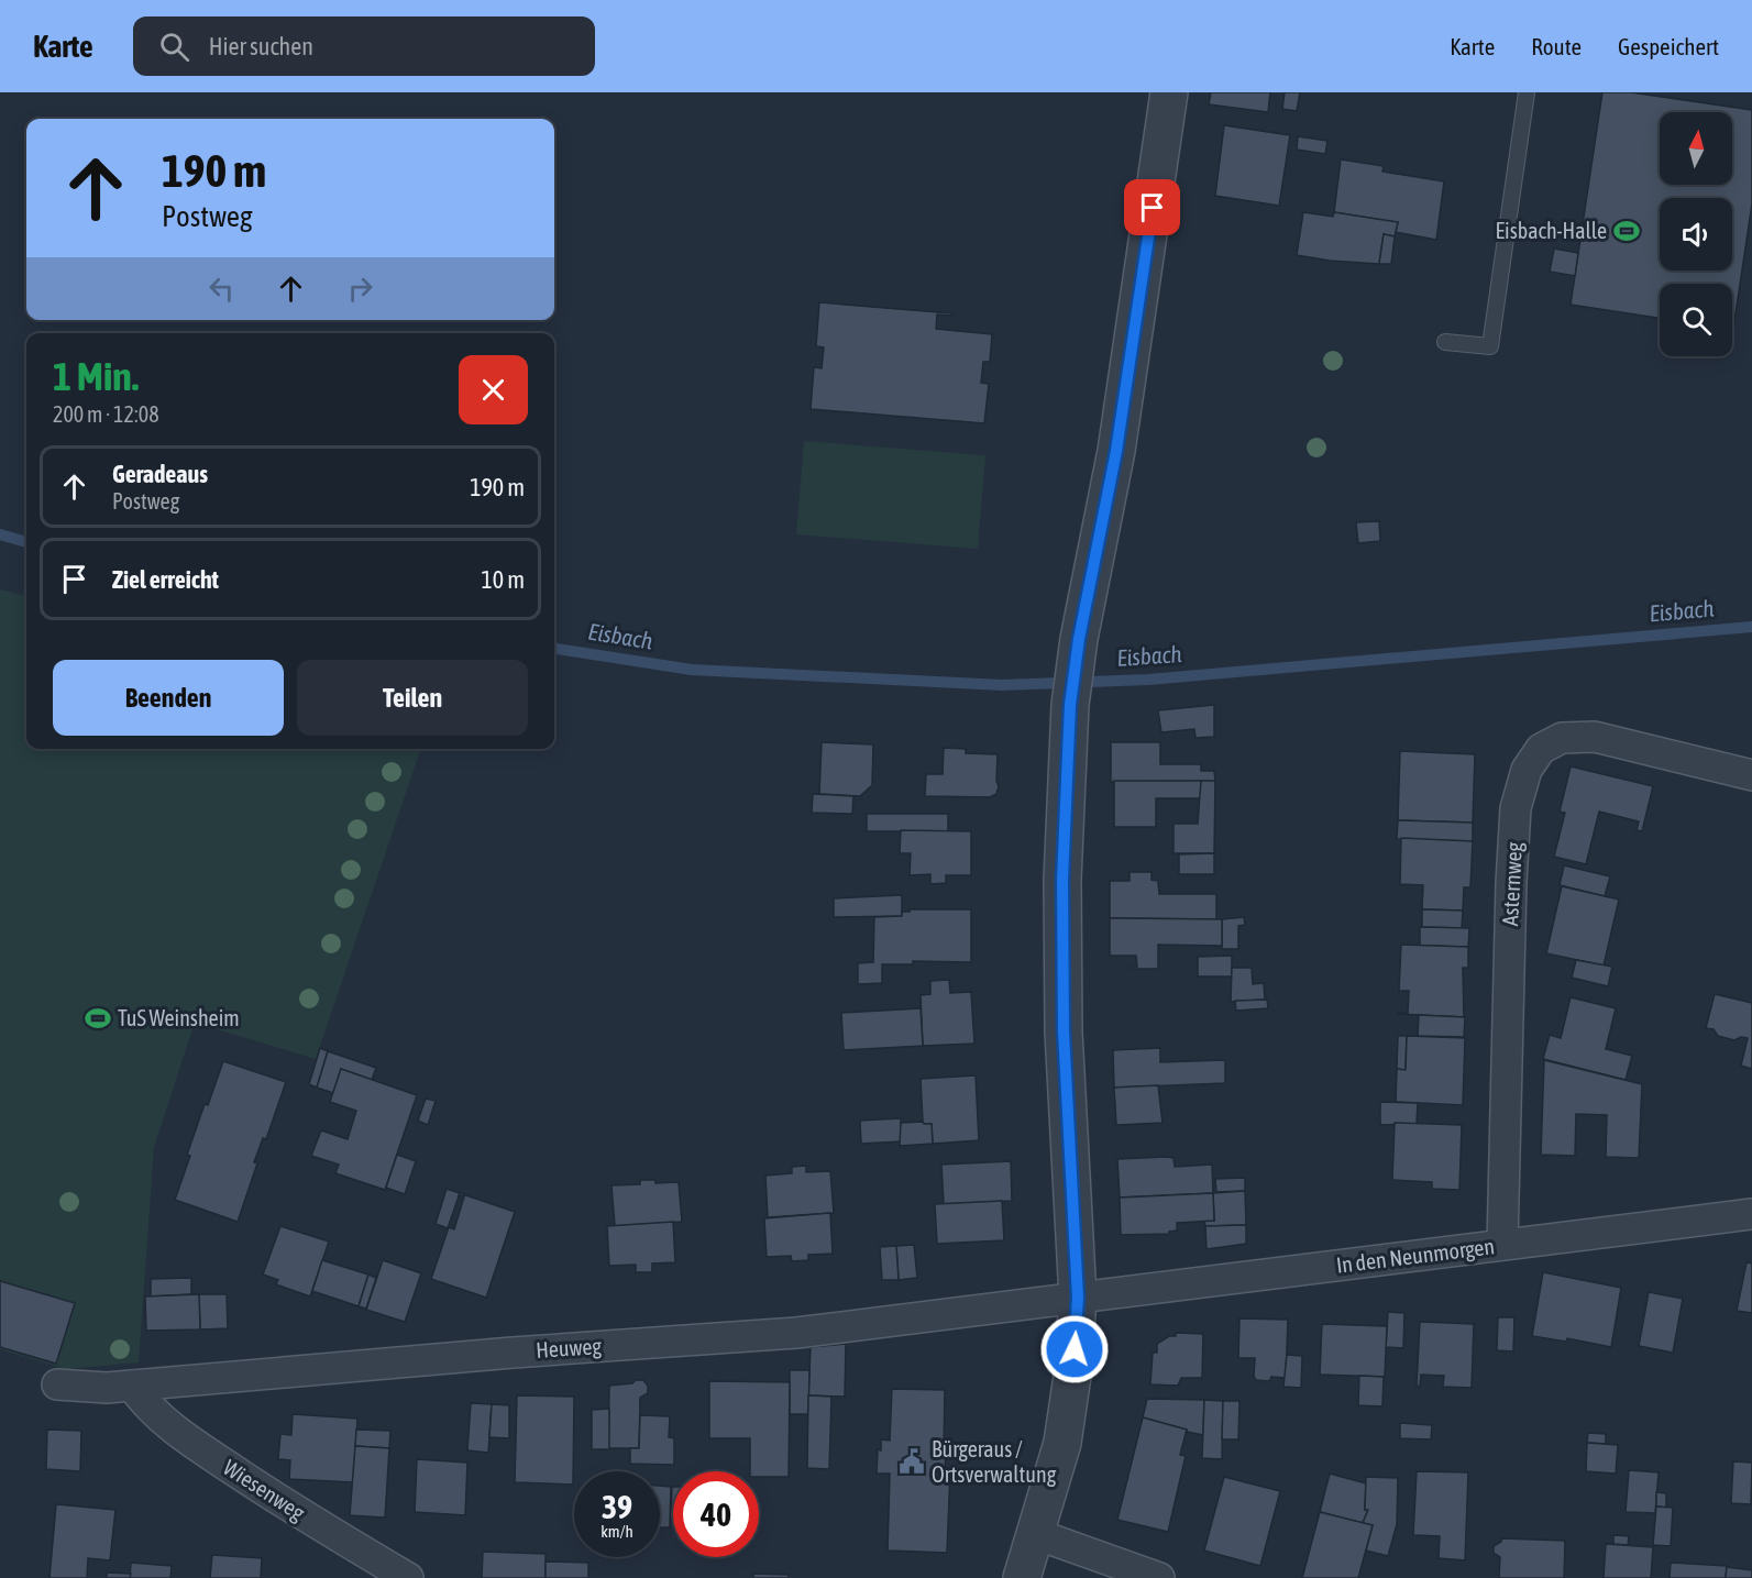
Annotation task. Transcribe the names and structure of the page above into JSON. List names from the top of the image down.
{
  "streets": {
    "street": [
      "Asternweg",
      "In den Neunmorgen",
      "Heuweg",
      "Wiesenweg"
    ]
  },
  "crossings": [
    ["Asternweg", "In den Neunmorgen"],
    ["In den Neunmorgen", "Heuweg"],
    ["Heuweg", "Wiesenweg"]
  ],
  "water": ["Eisbach"],
  "places": {
    "sports": ["Eisbach-Halle", "TuS Weinsheim"],
    "public building": ["Bürgeraus / Ortsverwaltung"]
  },
  "north": "top",
  "page": {
    "header": "Karte",
    "search": "Hier suchen",
    "nav": ["Karte", "Route", "Gespeichert"],
    "turn": ["190 m", "Postweg"],
    "heading": ["1 Min.", "200 m · 12:08"],
    "list": [
      {
        "name": "Geradeaus",
        "note": "Postweg",
        "value": "190 m"
      },
      {
        "name": "Ziel erreicht",
        "value": "10 m"
      }
    ],
    "buttons": ["Beenden", "Teilen"],
    "speed": "39 km/h",
    "limit": "40"
  }
}
